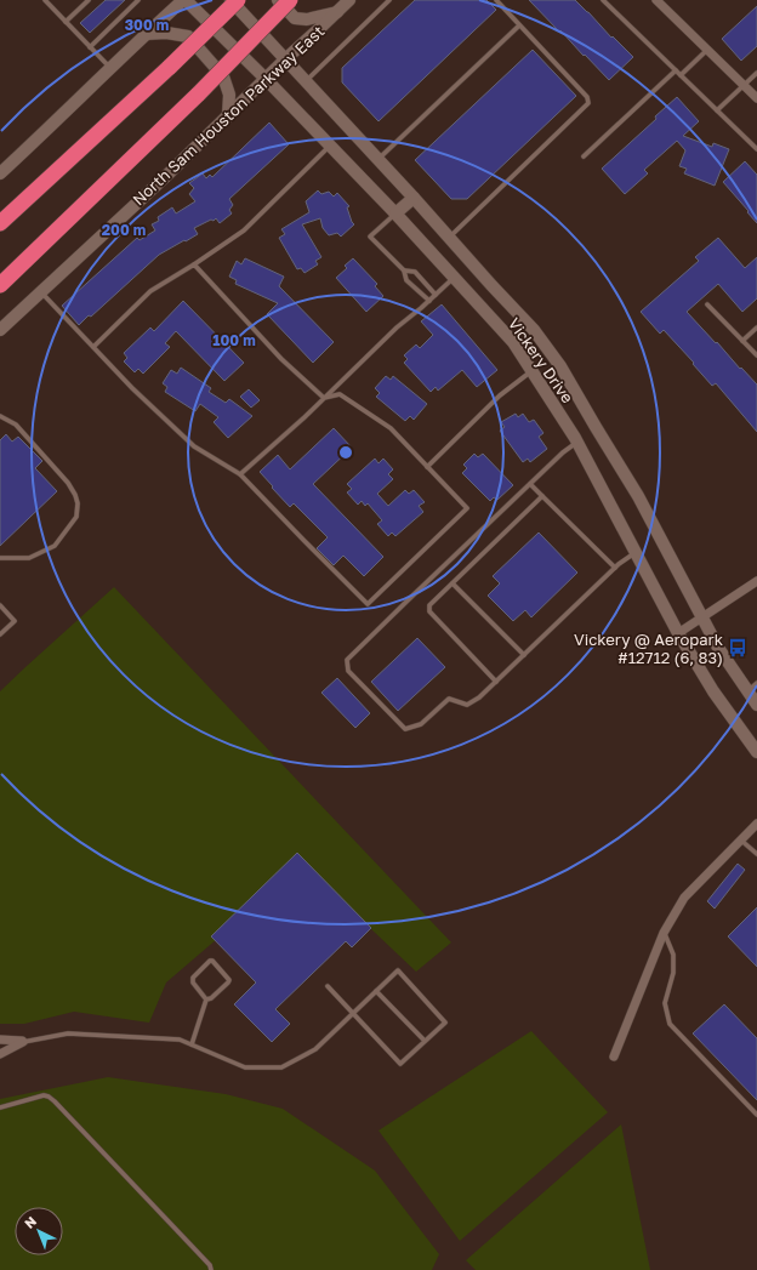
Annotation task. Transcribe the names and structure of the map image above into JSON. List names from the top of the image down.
{
  "streets": {
    "main road": ["North Sam Houston Parkway East", "Vickery Drive"]
  },
  "crossings": [
    ["North Sam Houston Parkway East", "Vickery Drive"]
  ],
  "places": {
    "bus stop": ["Vickery @ Aeropark #12712 (6, 83)"]
  },
  "north": "top left",
  "rings": ["300 m", "200 m", "100 m"]
}
